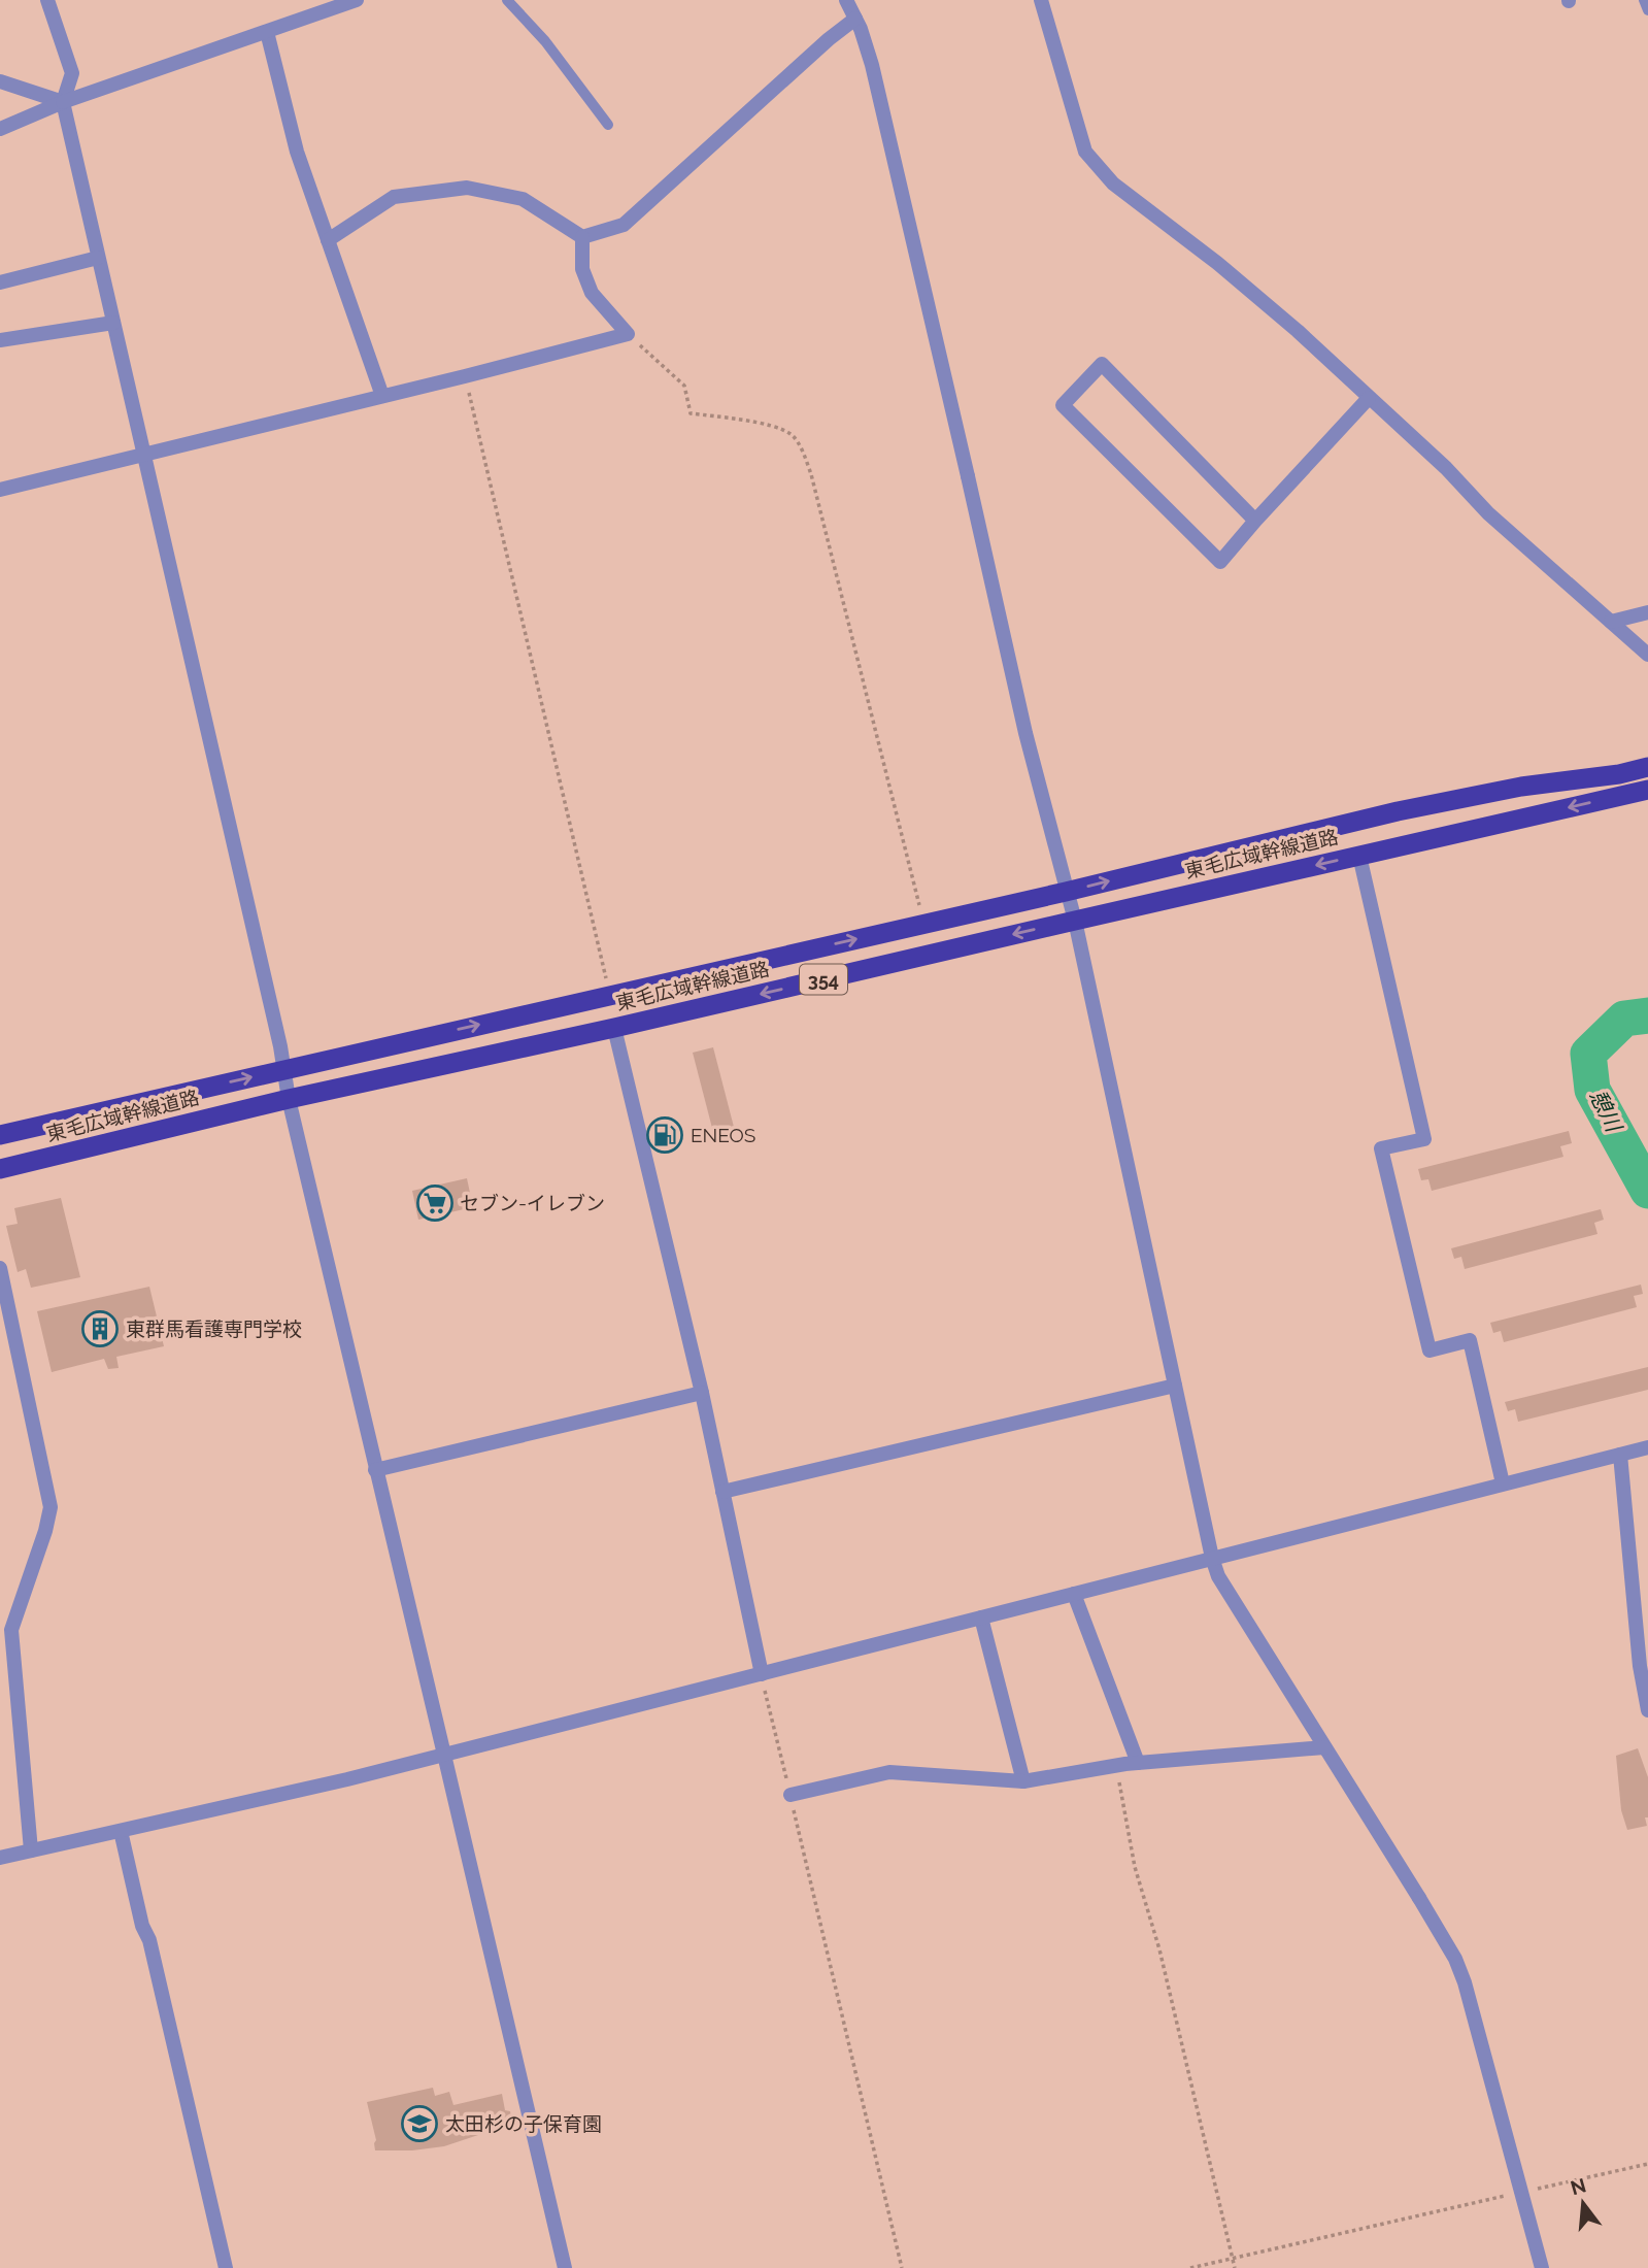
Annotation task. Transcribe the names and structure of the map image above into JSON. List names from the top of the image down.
{
  "streets": {
    "highway": ["東毛広域幹線道路", "354"]
  },
  "water": ["憩川"],
  "places": {
    "fuel station": ["ENEOS"],
    "supermarket": ["セブン-イレブン"],
    "building": ["東群馬看護専門学校"],
    "school or university": ["太田杉の子保育園"]
  },
  "north": "top"
}
